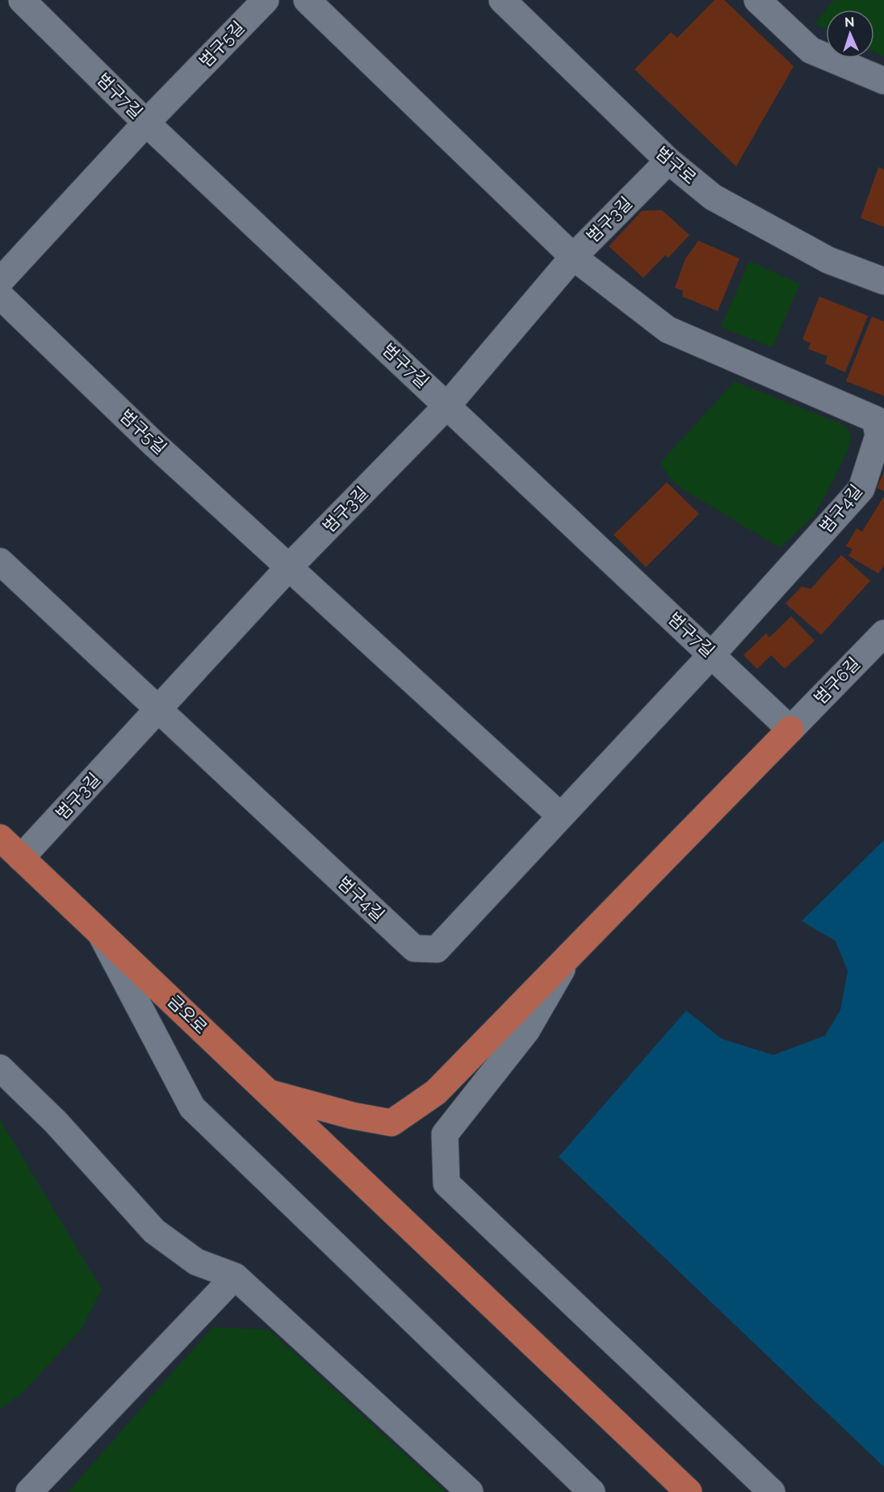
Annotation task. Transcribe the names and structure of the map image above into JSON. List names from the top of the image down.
{
  "streets": {
    "main road": ["금오로"],
    "street": [
      "범구5길",
      "범구7길",
      "범구로",
      "범구3길",
      "범구4길",
      "범구6길"
    ]
  },
  "crossings": [
    ["범구5길", "범구7길"],
    ["범구5길", "범구3길"],
    ["범구7길", "범구3길"],
    ["범구7길", "범구4길"],
    ["범구7길", "범구6길"],
    ["범구로", "범구3길"],
    ["범구3길", "범구4길"],
    ["범구3길", "금오로"]
  ],
  "north": "top"
}
